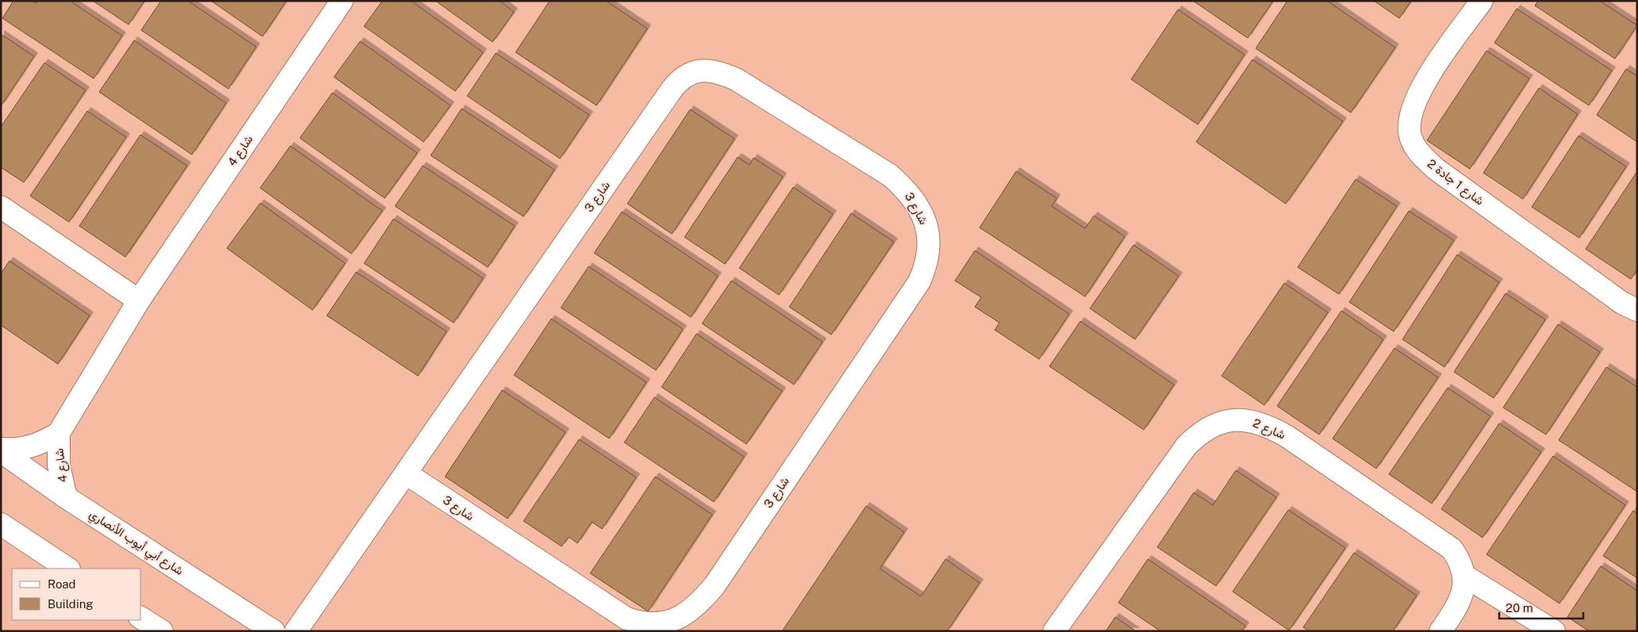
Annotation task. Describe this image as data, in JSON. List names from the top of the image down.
{
  "streets": {
    "street": [
      "شارع 4",
      "شارع 1 جادة 2",
      "شارع 3",
      "شارع 2",
      "شارع أبي أيوب الأنصاري"
    ]
  },
  "crossings": [
    ["شارع 4", "شارع أبي أيوب الأنصاري"]
  ],
  "legend": ["Road", "Building"],
  "scale_bar": "20 m"
}
